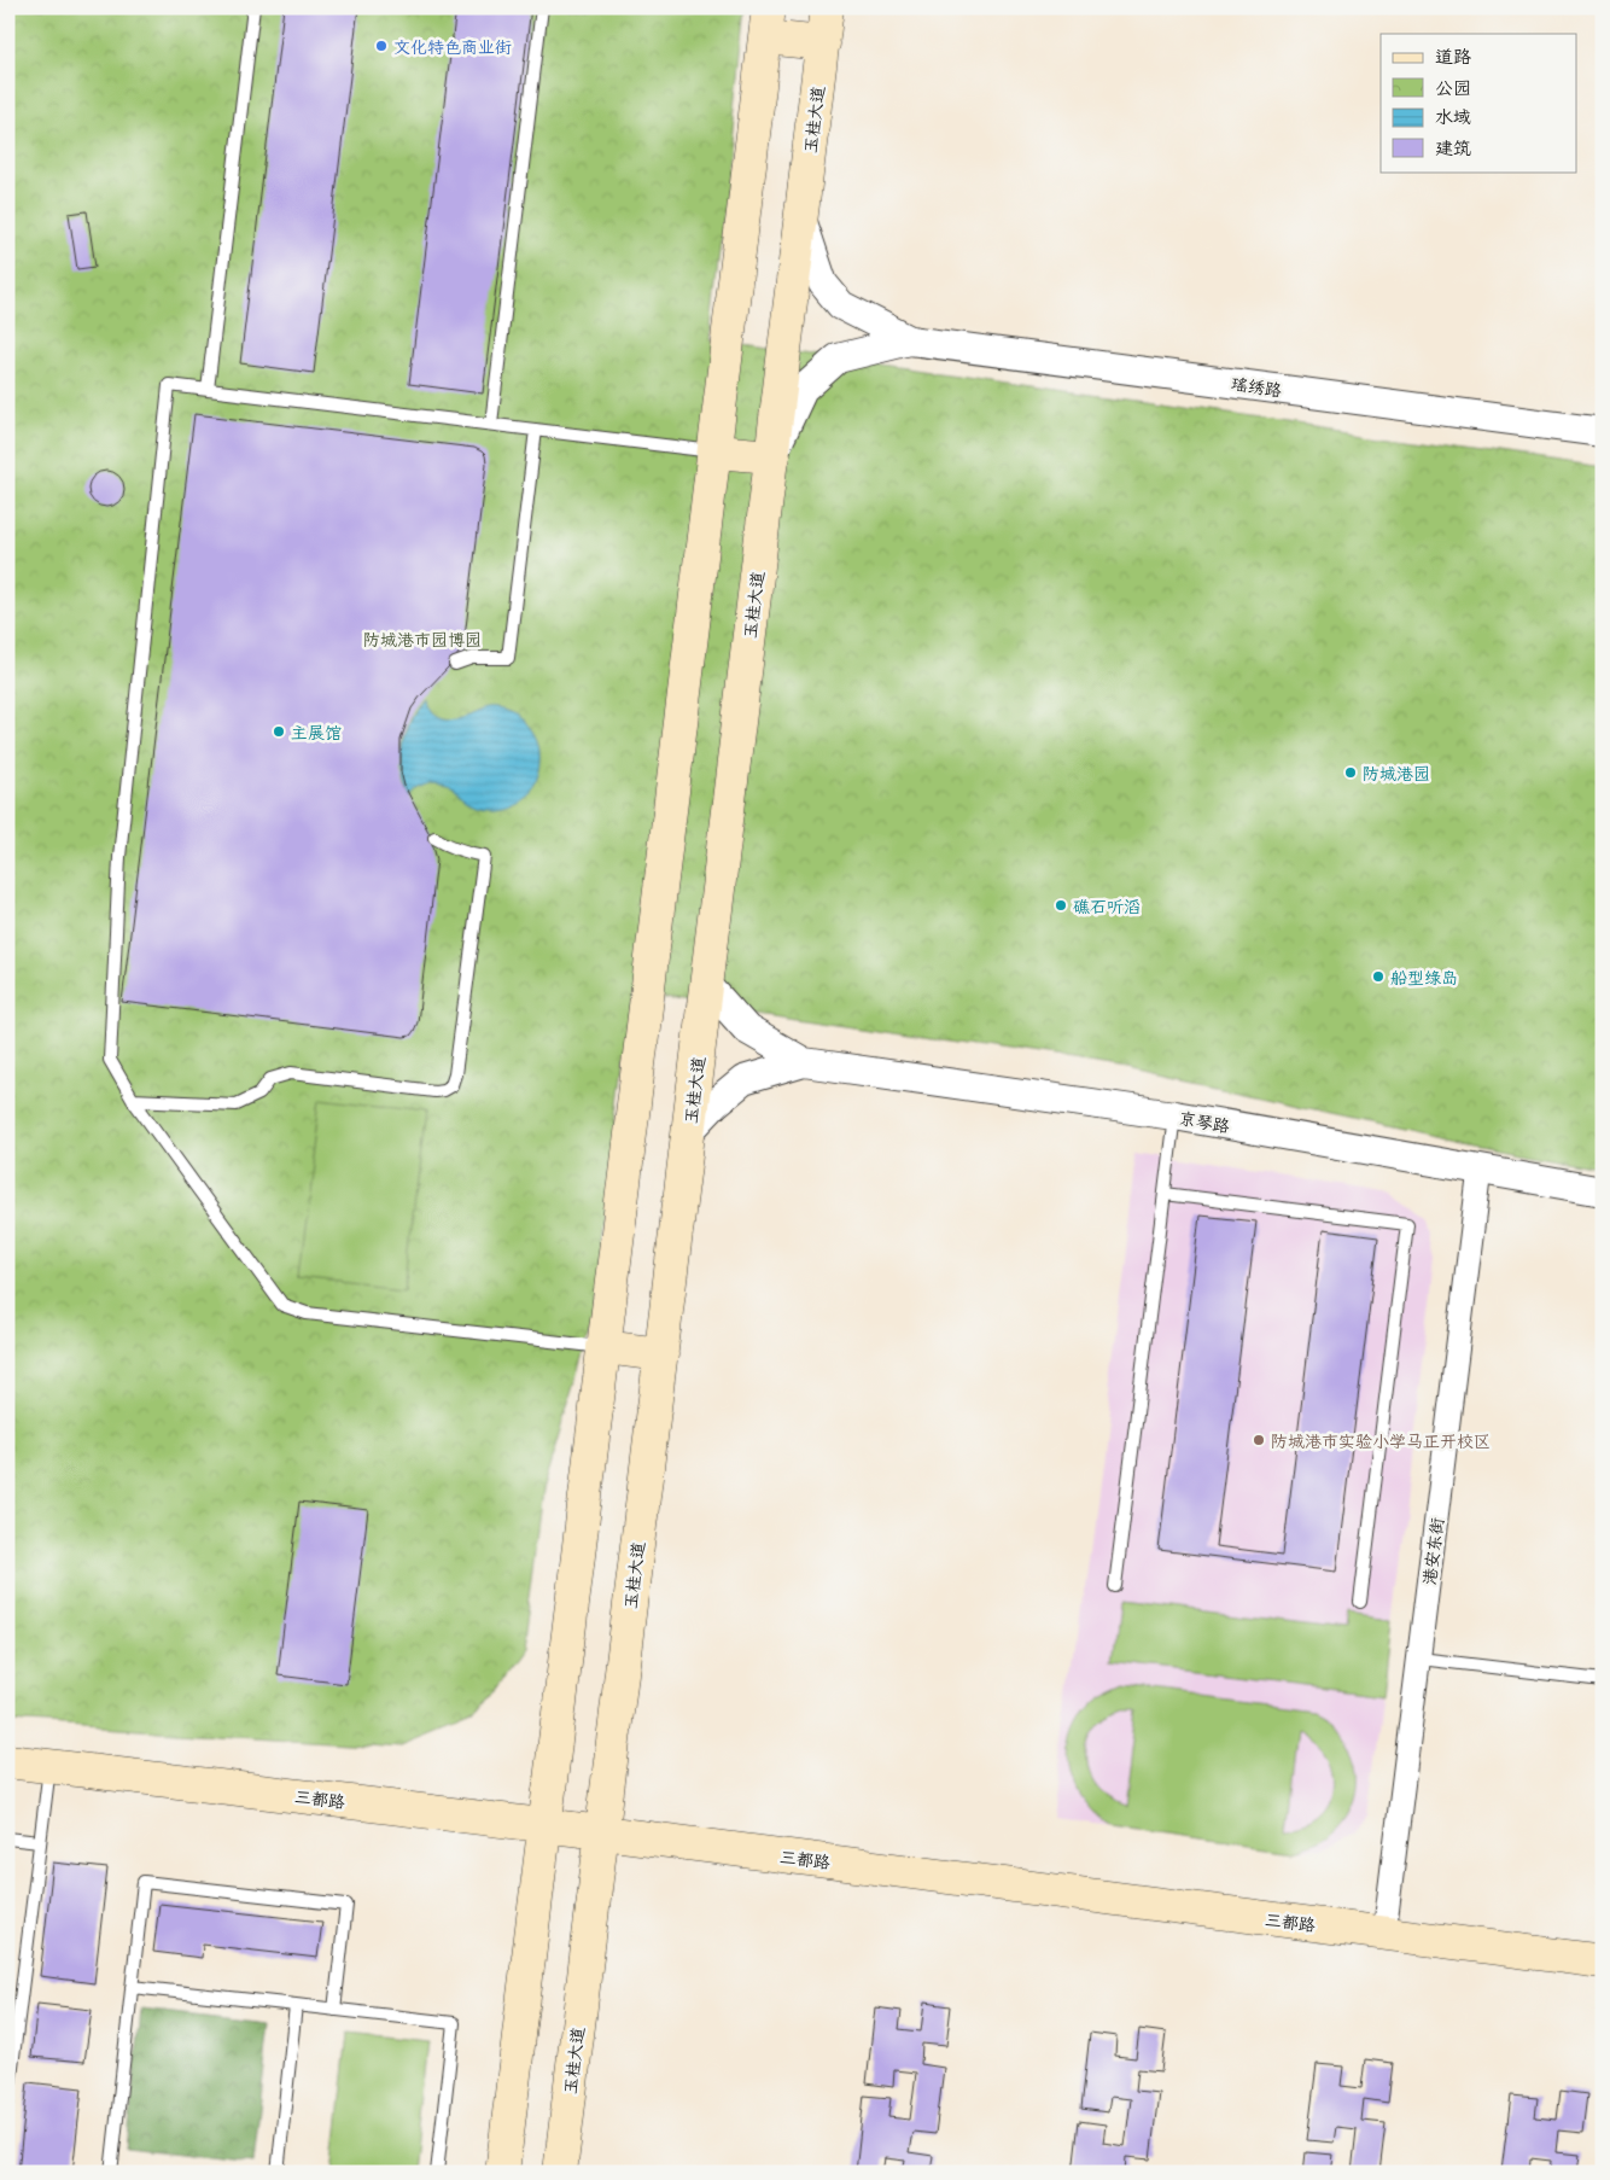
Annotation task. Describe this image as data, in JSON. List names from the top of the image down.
{
  "streets": {
    "main road": ["玉桂大道", "三都路"],
    "street": ["瑶绣路", "京琴路", "港安东街"]
  },
  "crossings": [
    ["玉桂大道", "三都路"],
    ["京琴路", "港安东街"],
    ["港安东街", "三都路"]
  ],
  "parks": ["防城港市园博园"],
  "places": [
    "文化特色商业街",
    "主展馆",
    "防城港园",
    "礁石听滔",
    "船型绿岛",
    "防城港市实验小学马正开校区"
  ],
  "legend": [
    "道路",
    "公园",
    "水域",
    "建筑"
  ]
}
